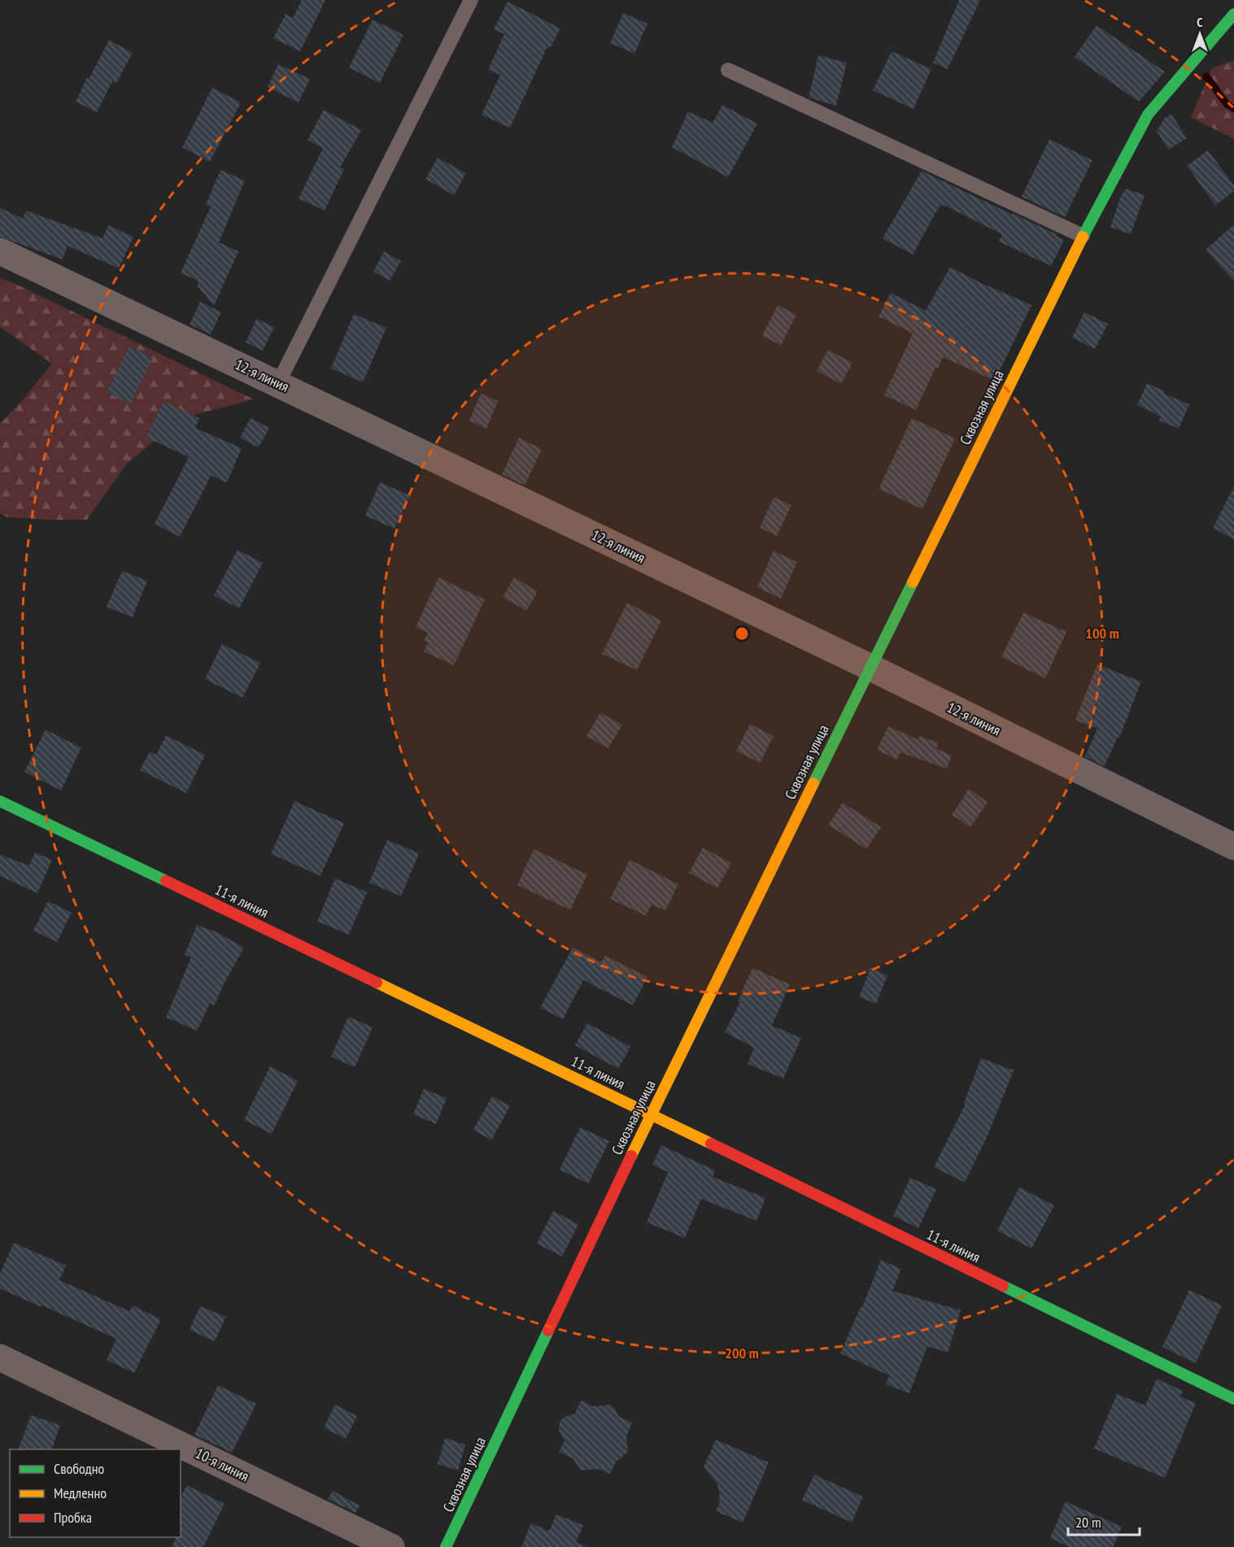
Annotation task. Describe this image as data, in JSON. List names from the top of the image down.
{
  "streets": {
    "street": [
      "12-я линия",
      "Сквозная улица",
      "11-я линия",
      "10-я линия"
    ]
  },
  "crossings": [
    ["12-я линия", "Сквозная улица"],
    ["Сквозная улица", "11-я линия"]
  ],
  "legend": ["Свободно", "Медленно", "Пробка"],
  "scale_bar": "20 m",
  "north": "top",
  "rings": ["100 m", "200 m"]
}
